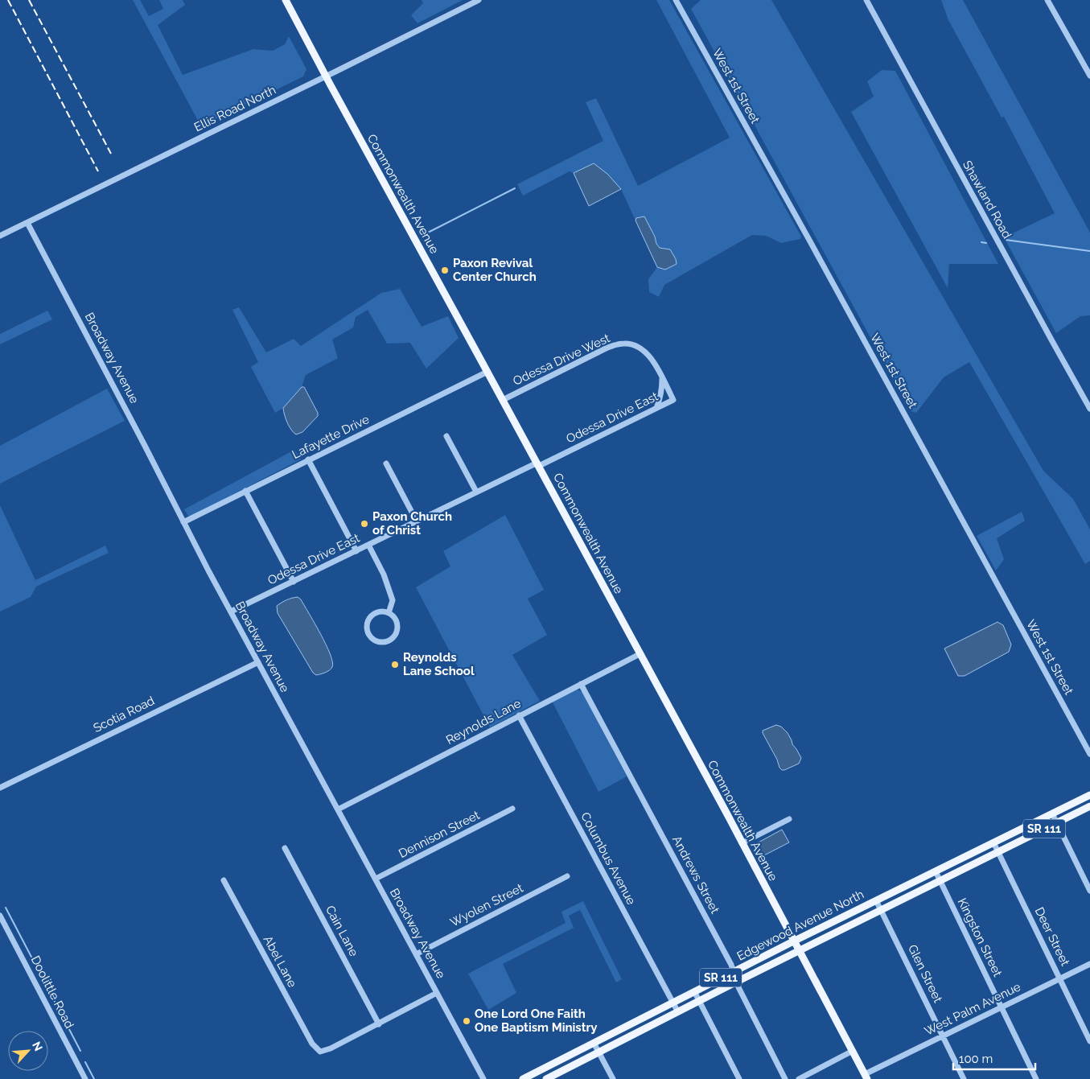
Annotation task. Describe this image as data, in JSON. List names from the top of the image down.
{
  "streets": {
    "main road": ["Commonwealth Avenue", "SR 111", "Edgewood Avenue North"],
    "street": [
      "West 1st Street",
      "Ellis Road North",
      "Shawland Road",
      "Broadway Avenue",
      "Odessa Drive West",
      "Odessa Drive East",
      "Lafayette Drive",
      "Scotia Road",
      "Reynolds Lane",
      "Dennison Street",
      "Columbus Avenue",
      "Andrews Street",
      "Wyolen Street",
      "Cain Lane",
      "Deer Street",
      "Kingston Street",
      "Abel Lane",
      "Glen Street",
      "Doolittle Road",
      "West Palm Avenue"
    ]
  },
  "crossings": [
    ["Ellis Road North", "Commonwealth Avenue"],
    ["Ellis Road North", "Broadway Avenue"],
    ["Commonwealth Avenue", "Odessa Drive West"],
    ["Commonwealth Avenue", "Odessa Drive East"],
    ["Commonwealth Avenue", "Lafayette Drive"],
    ["Commonwealth Avenue", "Reynolds Lane"],
    ["Commonwealth Avenue", "Edgewood Avenue North"],
    ["Commonwealth Avenue", "West Palm Avenue"],
    ["Broadway Avenue", "Odessa Drive East"],
    ["Broadway Avenue", "Lafayette Drive"],
    ["Broadway Avenue", "Scotia Road"],
    ["Broadway Avenue", "Reynolds Lane"],
    ["Broadway Avenue", "Dennison Street"],
    ["Broadway Avenue", "Wyolen Street"],
    ["Odessa Drive West", "Odessa Drive East"],
    ["Reynolds Lane", "Columbus Avenue"],
    ["Reynolds Lane", "Andrews Street"],
    ["Columbus Avenue", "Edgewood Avenue North"],
    ["Andrews Street", "Edgewood Avenue North"],
    ["Edgewood Avenue North", "Deer Street"],
    ["Edgewood Avenue North", "Kingston Street"],
    ["Edgewood Avenue North", "Glen Street"],
    ["Cain Lane", "Abel Lane"],
    ["Deer Street", "West Palm Avenue"],
    ["Kingston Street", "West Palm Avenue"],
    ["Glen Street", "West Palm Avenue"]
  ],
  "places": [
    "Paxon Revival Center Church",
    "Paxon Church of Christ",
    "Reynolds Lane School",
    "One Lord One Faith One Baptism Ministry"
  ],
  "scale_bar": "100 m",
  "north": "top right"
}
